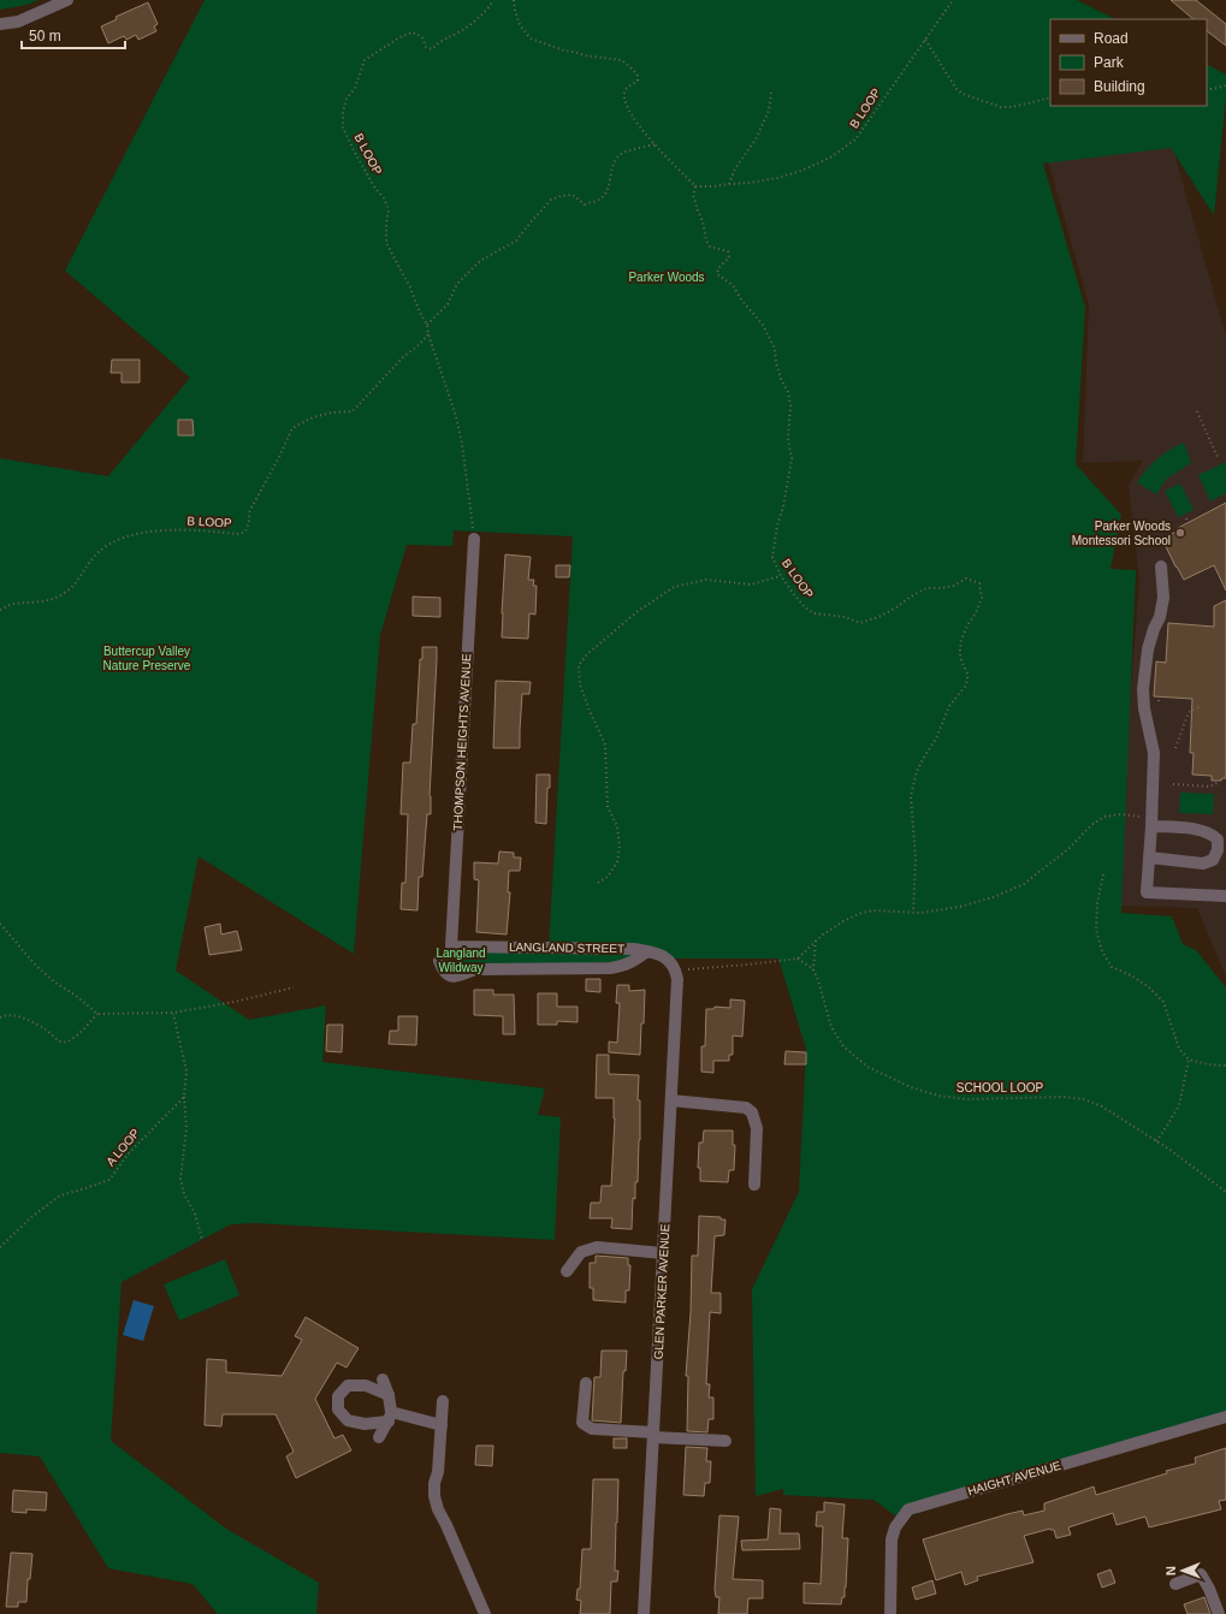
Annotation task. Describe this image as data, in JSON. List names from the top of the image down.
{
  "streets": {
    "street": [
      "THOMPSON HEIGHTS AVENUE",
      "LANGLAND STREET",
      "GLEN PARKER AVENUE",
      "HAIGHT AVENUE"
    ],
    "path": ["B LOOP", "SCHOOL LOOP", "A LOOP"]
  },
  "crossings": [
    ["B LOOP", "THOMPSON HEIGHTS AVENUE"],
    ["THOMPSON HEIGHTS AVENUE", "LANGLAND STREET"],
    ["LANGLAND STREET", "GLEN PARKER AVENUE"]
  ],
  "parks": ["Parker Woods", "Buttercup Valley Nature Preserve", "Langland Wildway"],
  "places": ["Parker Woods Montessori School"],
  "legend": ["Road", "Park", "Building"],
  "scale_bar": "50 m",
  "north": "left"
}
